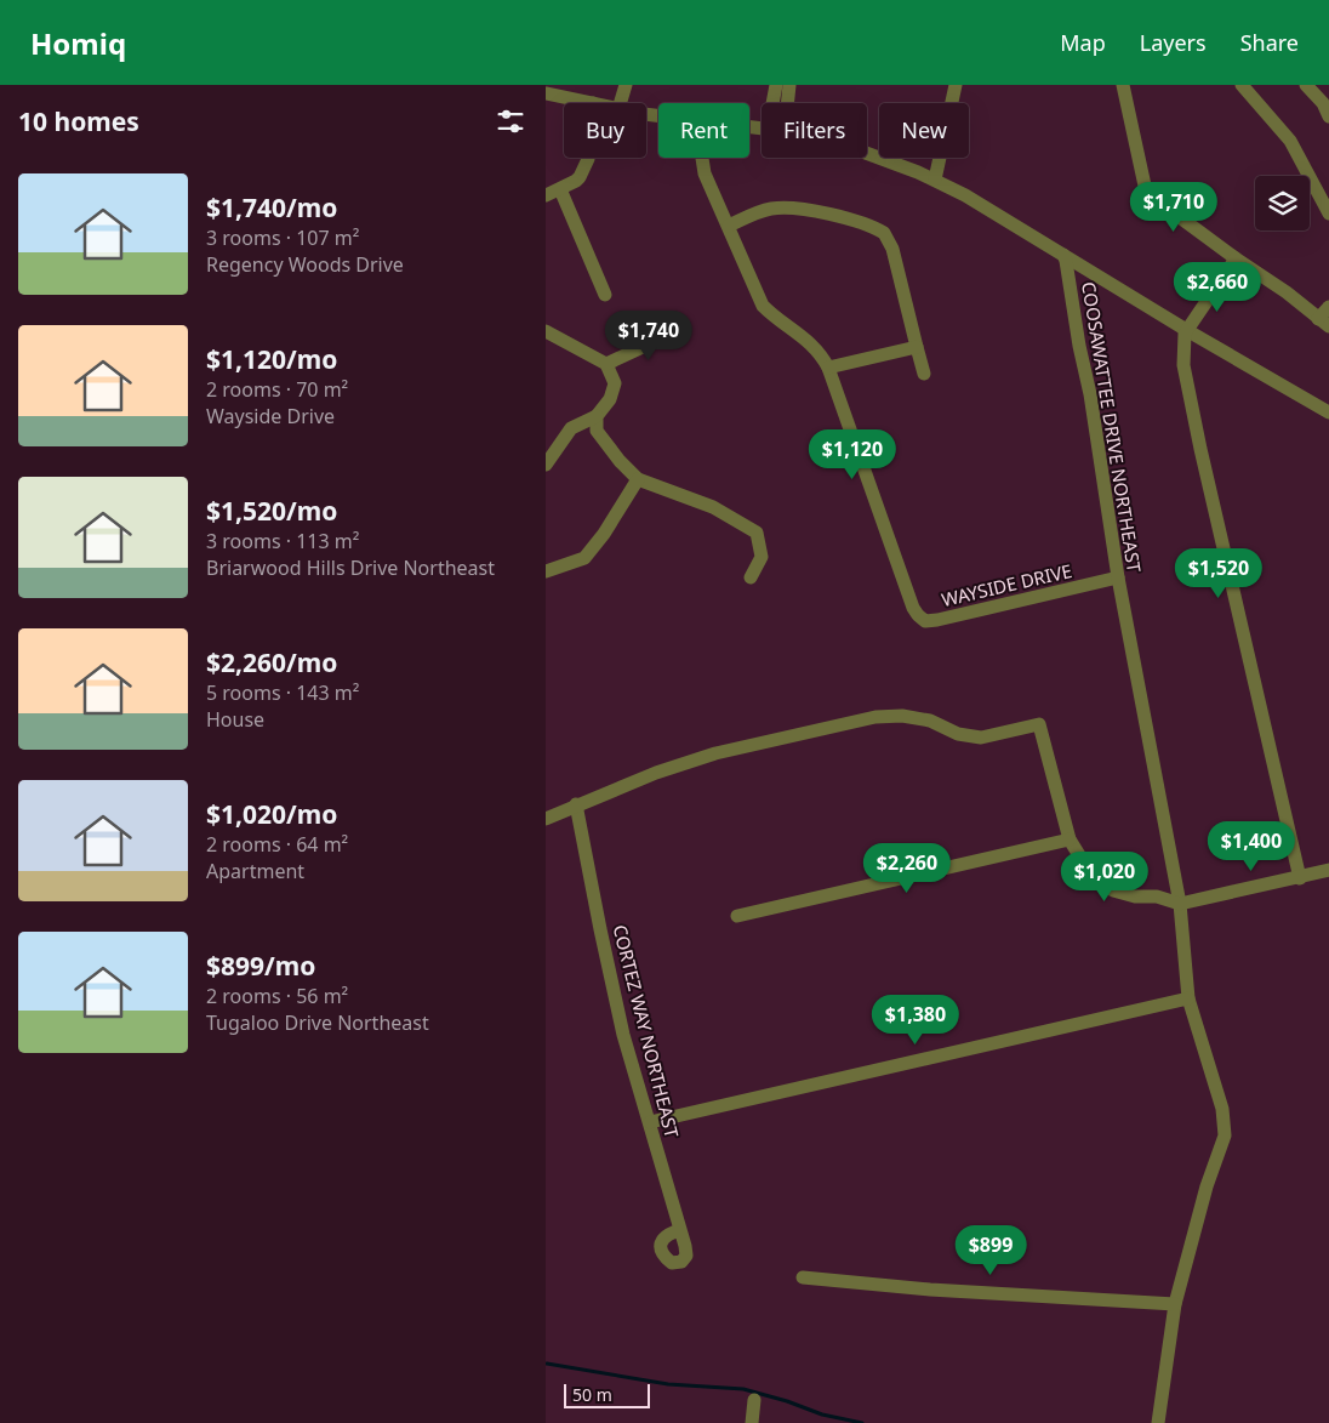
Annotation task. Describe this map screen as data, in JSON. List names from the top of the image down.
{
  "streets": {
    "street": ["COOSAWATTEE DRIVE NORTHEAST", "WAYSIDE DRIVE", "CORTEZ WAY NORTHEAST"]
  },
  "crossings": [
    ["COOSAWATTEE DRIVE NORTHEAST", "WAYSIDE DRIVE"]
  ],
  "scale_bar": "50 m",
  "page": {
    "header": "Homiq",
    "nav": ["Map", "Layers", "Share"],
    "heading": "10 homes",
    "chip": [
      "Buy",
      "Rent",
      "Filters",
      "New"
    ],
    "list": [
      {
        "name": "$1,740/mo",
        "note": "3 rooms · 107 m² · Regency Woods Drive"
      },
      {
        "name": "$1,120/mo",
        "note": "2 rooms · 70 m² · Wayside Drive"
      },
      {
        "name": "$1,520/mo",
        "note": "3 rooms · 113 m² · Briarwood Hills Drive Northeast"
      },
      {
        "name": "$2,260/mo",
        "note": "5 rooms · 143 m² · House"
      },
      {
        "name": "$1,020/mo",
        "note": "2 rooms · 64 m² · Apartment"
      },
      {
        "name": "$899/mo",
        "note": "2 rooms · 56 m² · Tugaloo Drive Northeast"
      }
    ],
    "price": [
      "$1,710",
      "$2,660",
      "$1,740",
      "$1,120",
      "$1,520",
      "$1,400",
      "$2,260",
      "$1,020",
      "$1,380",
      "$899"
    ],
    "scale": "50 m"
  }
}
